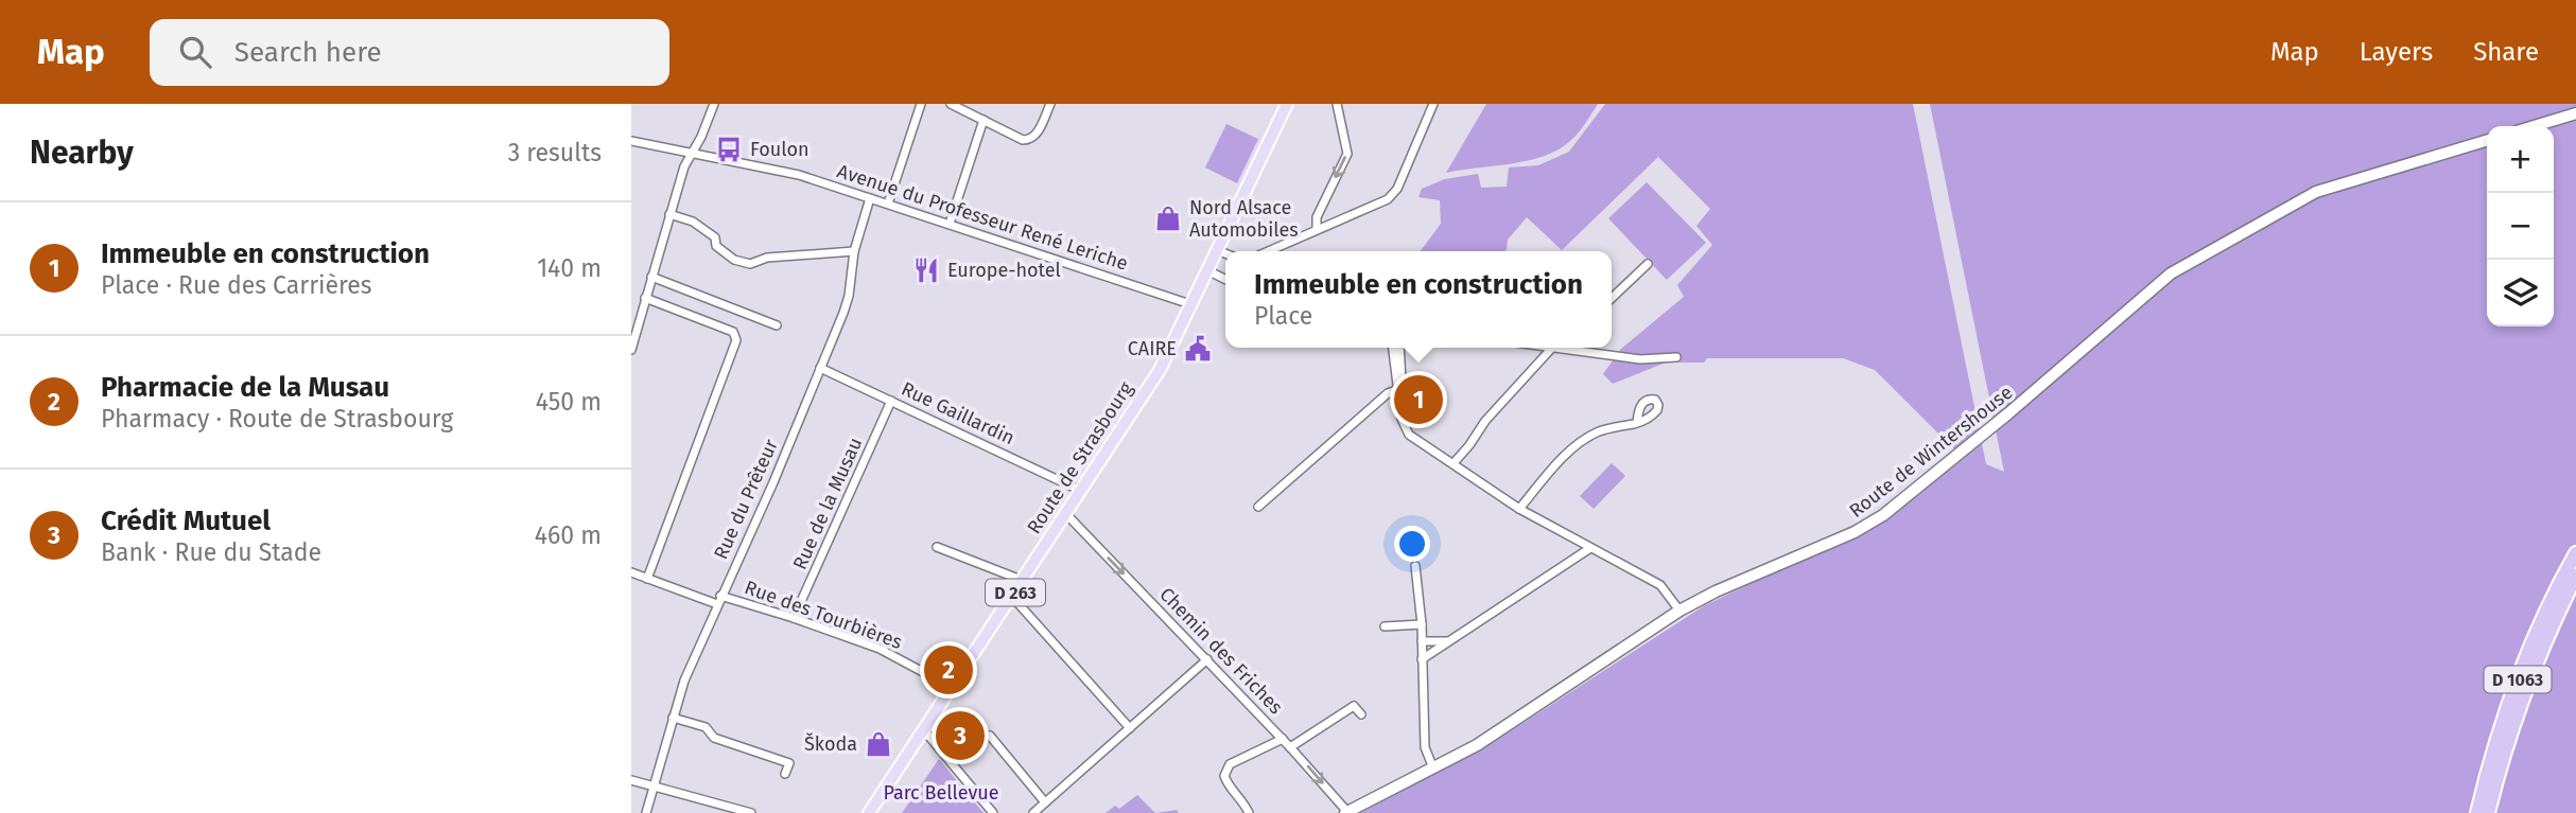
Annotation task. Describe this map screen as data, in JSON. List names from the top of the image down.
{
  "streets": {
    "highway": ["D 1063"],
    "main road": ["Route de Strasbourg", "D 263"],
    "street": [
      "Avenue du Professeur René Leriche",
      "Rue Gaillardin",
      "Route de Wintershouse",
      "Rue du Prêteur",
      "Rue de la Musau",
      "Rue des Tourbières",
      "Chemin des Friches"
    ]
  },
  "crossings": [
    ["Avenue du Professeur René Leriche", "Route de Strasbourg"],
    ["Avenue du Professeur René Leriche", "Rue du Prêteur"],
    ["Rue Gaillardin", "Route de Strasbourg"],
    ["Rue Gaillardin", "Rue du Prêteur"],
    ["Rue Gaillardin", "Rue de la Musau"],
    ["Route de Wintershouse", "Chemin des Friches"],
    ["Route de Strasbourg", "Rue des Tourbières"],
    ["Route de Strasbourg", "Chemin des Friches"],
    ["Rue du Prêteur", "Rue des Tourbières"],
    ["Rue de la Musau", "Rue des Tourbières"]
  ],
  "one_way": ["Chemin des Friches"],
  "parks": ["Parc Bellevue"],
  "places": {
    "bus stop": ["Foulon"],
    "shop": ["Nord Alsace Automobiles", "Škoda"],
    "restaurant": ["Europe-hotel"],
    "public building": ["CAIRE"]
  },
  "page": {
    "header": "Map",
    "search": "Search here",
    "nav": ["Map", "Layers", "Share"],
    "heading": ["Nearby", "3 results"],
    "map_buttons": ["+", "−"],
    "list": [
      {
        "mark": "1",
        "name": "Immeuble en construction",
        "note": "Place · Rue des Carrières",
        "value": "140 m"
      },
      {
        "mark": "2",
        "name": "Pharmacie de la Musau",
        "note": "Pharmacy · Route de Strasbourg",
        "value": "450 m"
      },
      {
        "mark": "3",
        "name": "Crédit Mutuel",
        "note": "Bank · Rue du Stade",
        "value": "460 m"
      }
    ],
    "popup": ["Immeuble en construction", "Place"],
    "pins": ["1", "2", "3"]
  }
}
